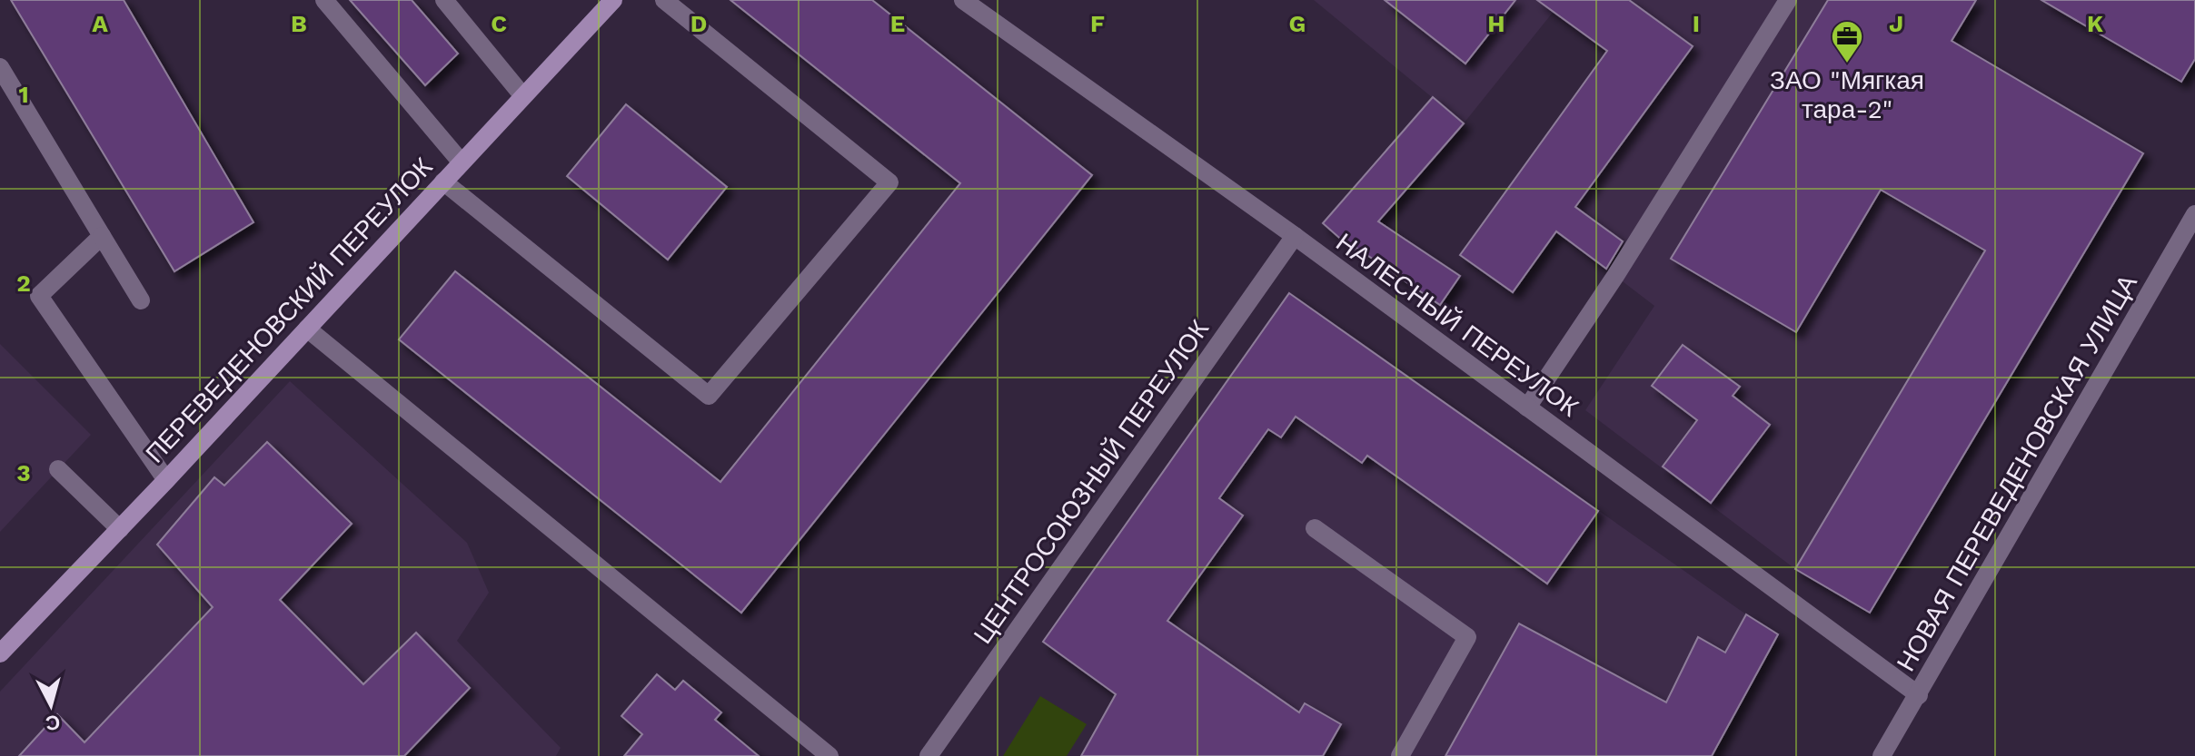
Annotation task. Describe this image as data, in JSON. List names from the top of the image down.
{
  "streets": {
    "street": [
      "ПЕРЕВЕДЕНОВСКИЙ ПЕРЕУЛОК",
      "НАЛЕСНЫЙ ПЕРЕУЛОК",
      "НОВАЯ ПЕРЕВЕДЕНОВСКАЯ УЛИЦА",
      "ЦЕНТРОСОЮЗНЫЙ ПЕРЕУЛОК"
    ]
  },
  "crossings": [
    ["НАЛЕСНЫЙ ПЕРЕУЛОК", "НОВАЯ ПЕРЕВЕДЕНОВСКАЯ УЛИЦА"],
    ["НАЛЕСНЫЙ ПЕРЕУЛОК", "ЦЕНТРОСОЮЗНЫЙ ПЕРЕУЛОК"]
  ],
  "places": {
    "office": ["ЗАО \"Мягкая тара-2\""]
  },
  "north": "bottom",
  "grid": {
    "columns": [
      "A",
      "B",
      "C",
      "D",
      "E",
      "F",
      "G",
      "H",
      "I",
      "J",
      "K"
    ],
    "rows": ["1", "2", "3"]
  }
}
